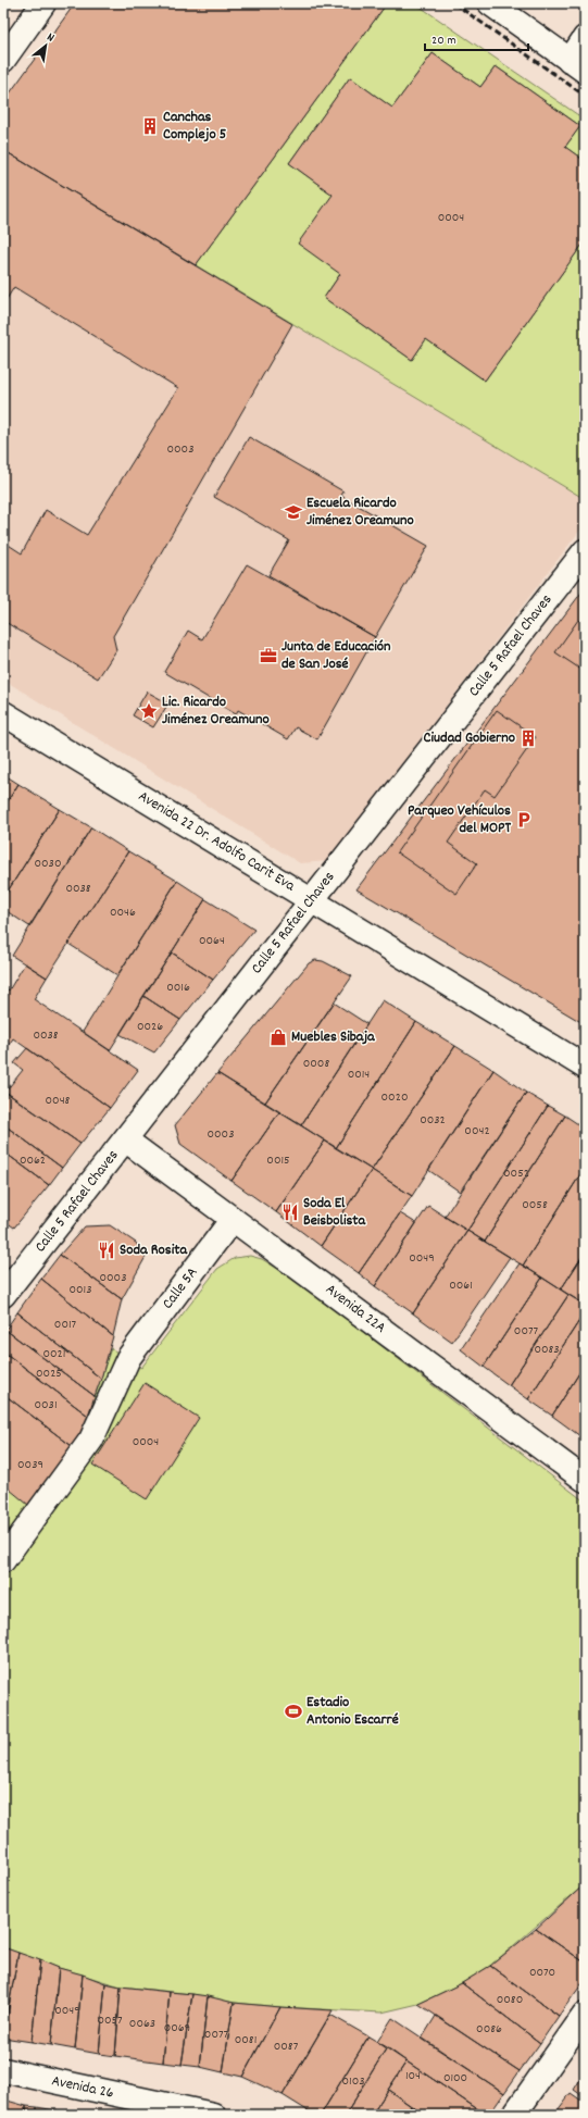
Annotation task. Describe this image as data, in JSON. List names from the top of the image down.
{
  "streets": {
    "street": [
      "Calle 5 Rafael Chaves",
      "Avenida 22 Dr. Adolfo Carit Eva",
      "Calle 5A",
      "Avenida 22A",
      "Avenida 26"
    ]
  },
  "crossings": [
    ["Calle 5 Rafael Chaves", "Avenida 22 Dr. Adolfo Carit Eva"],
    ["Calle 5 Rafael Chaves", "Avenida 22A"],
    ["Calle 5A", "Avenida 22A"]
  ],
  "places": {
    "building": ["Canchas Complejo 5", "Ciudad Gobierno"],
    "school or university": ["Escuela Ricardo Jiménez Oreamuno"],
    "office": ["Junta de Educación de San José"],
    "place": ["Lic. Ricardo Jiménez Oreamuno"],
    "parking": ["Parqueo Vehículos del MOPT"],
    "shop": ["Muebles Sibaja"],
    "restaurant": ["Soda El Beisbolista", "Soda Rosita"],
    "sports": ["Estadio Antonio Escarré"]
  },
  "house_numbers": [
    "0004",
    "0003",
    "0030",
    "0038",
    "0046",
    "0064",
    "0016",
    "0026",
    "0038",
    "0008",
    "0014",
    "0020",
    "0048",
    "0032",
    "0042",
    "0003",
    "0062",
    "0015",
    "0052",
    "0058",
    "0049",
    "0003",
    "0061",
    "0013",
    "0017",
    "0077",
    "0083",
    "0021",
    "0025",
    "0031",
    "0004",
    "0039",
    "0070",
    "0080",
    "0049",
    "0057",
    "0063",
    "0069",
    "0086",
    "0077",
    "0081",
    "0087",
    "104",
    "0100",
    "0103"
  ],
  "scale_bar": "20 m",
  "north": "top right"
}
